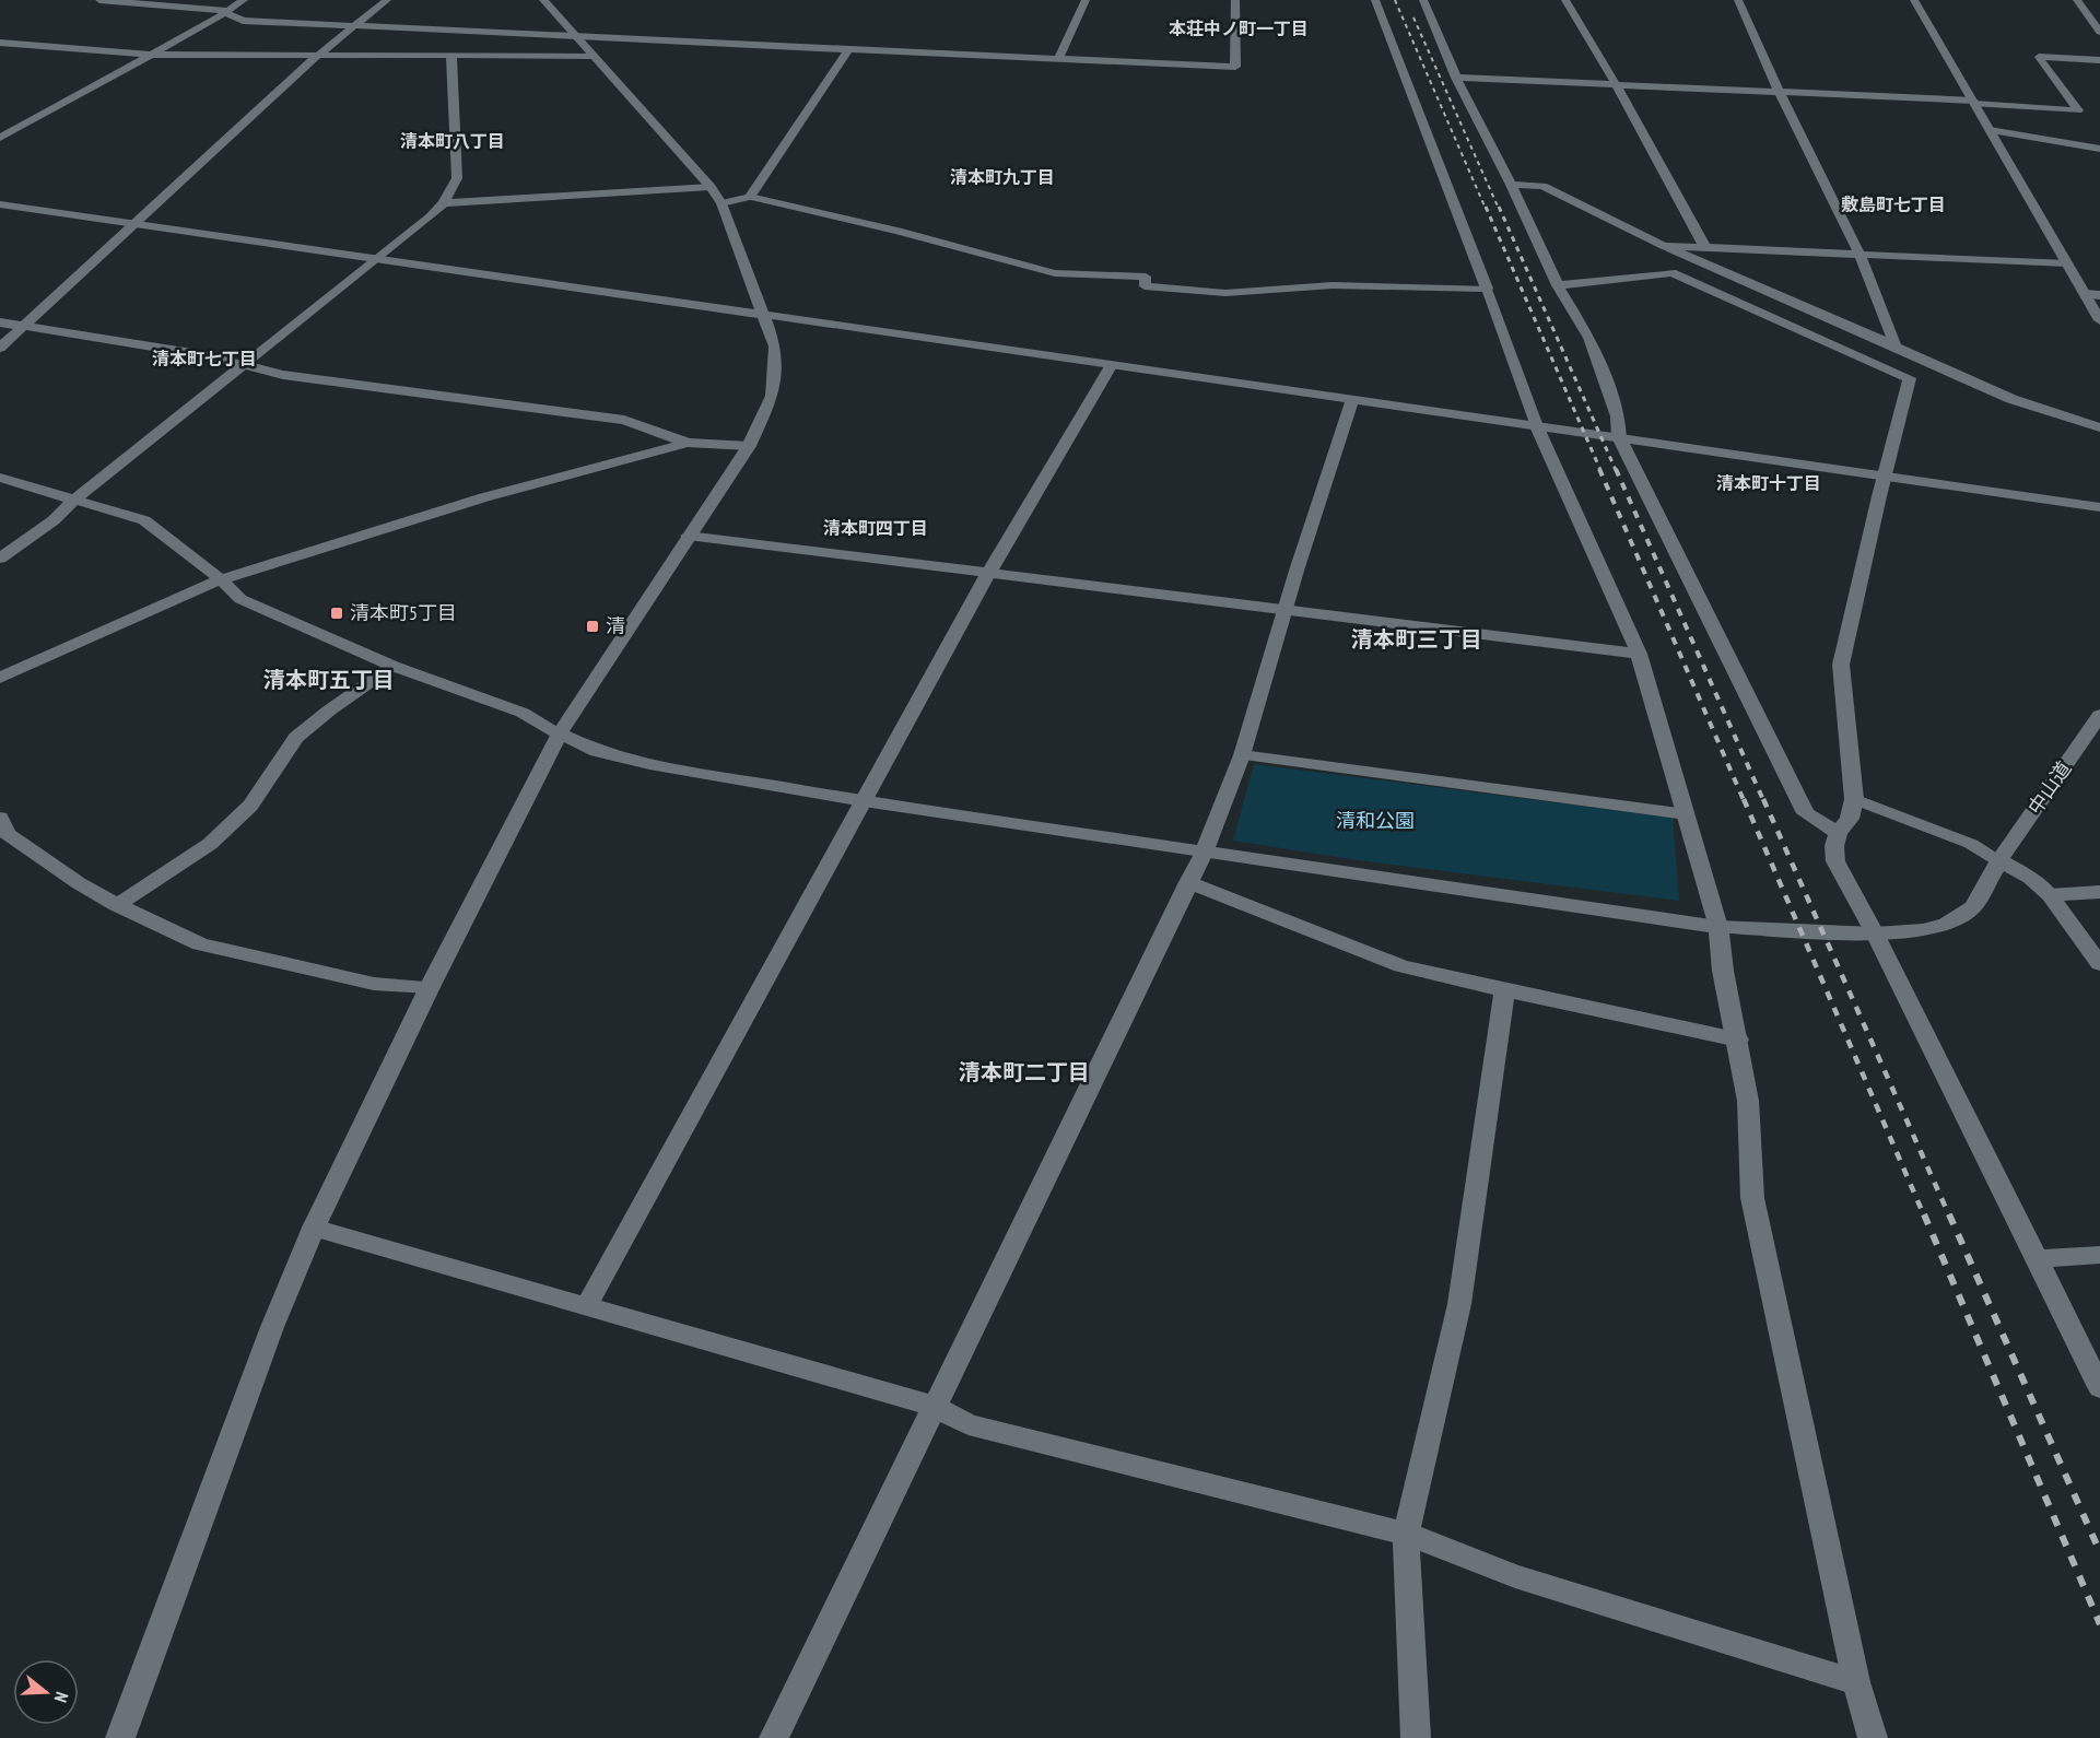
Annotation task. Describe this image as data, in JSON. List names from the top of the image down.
{
  "streets": {
    "street": ["中山道"]
  },
  "districts": [
    "本荘中ノ町一丁目",
    "清本町八丁目",
    "清本町九丁目",
    "敷島町七丁目",
    "清本町七丁目",
    "清本町十丁目",
    "清本町四丁目",
    "清本町三丁目",
    "清本町五丁目",
    "清本町二丁目"
  ],
  "parks": ["清和公園"],
  "places": {
    "transit": ["清本町5丁目", "清"]
  },
  "north": "right"
}
